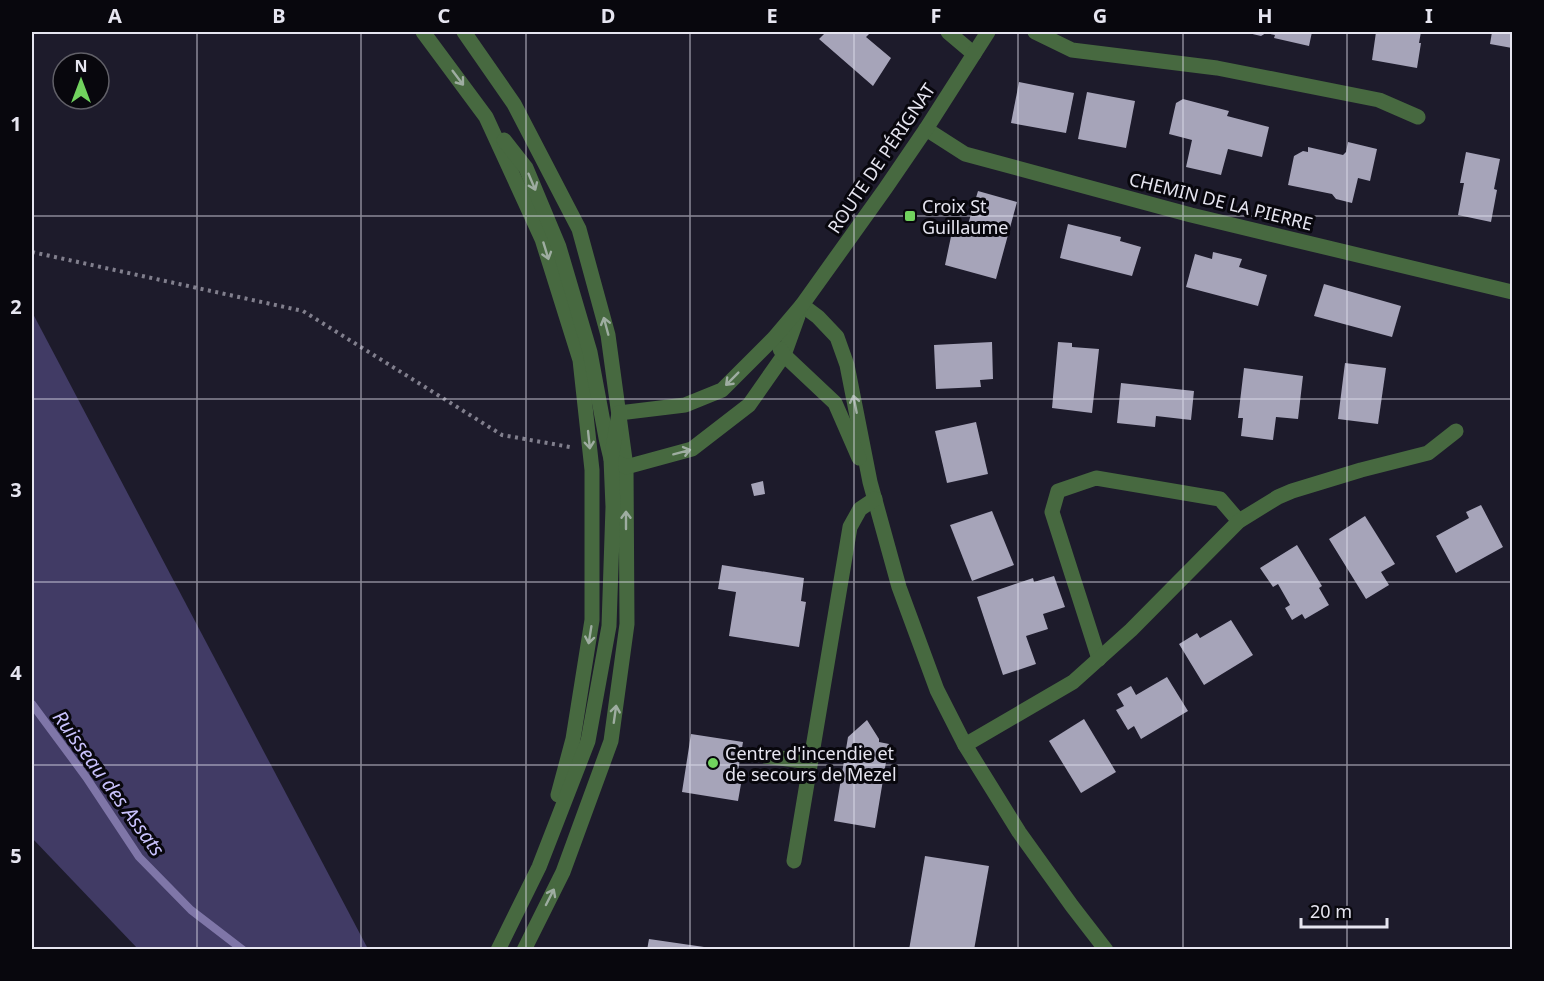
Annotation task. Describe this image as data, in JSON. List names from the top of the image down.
{
  "streets": {
    "street": ["ROUTE DE PÉRIGNAT", "CHEMIN DE LA PIERRE"]
  },
  "crossings": [
    ["ROUTE DE PÉRIGNAT", "CHEMIN DE LA PIERRE"]
  ],
  "water": ["Ruisseau des Assats"],
  "places": {
    "transit": ["Croix St Guillaume"],
    "other": ["Centre d'incendie et de secours de Mezel"]
  },
  "scale_bar": "20 m",
  "north": "top",
  "grid": {
    "columns": [
      "A",
      "B",
      "C",
      "D",
      "E",
      "F",
      "G",
      "H",
      "I"
    ],
    "rows": [
      "1",
      "2",
      "3",
      "4",
      "5"
    ]
  }
}
